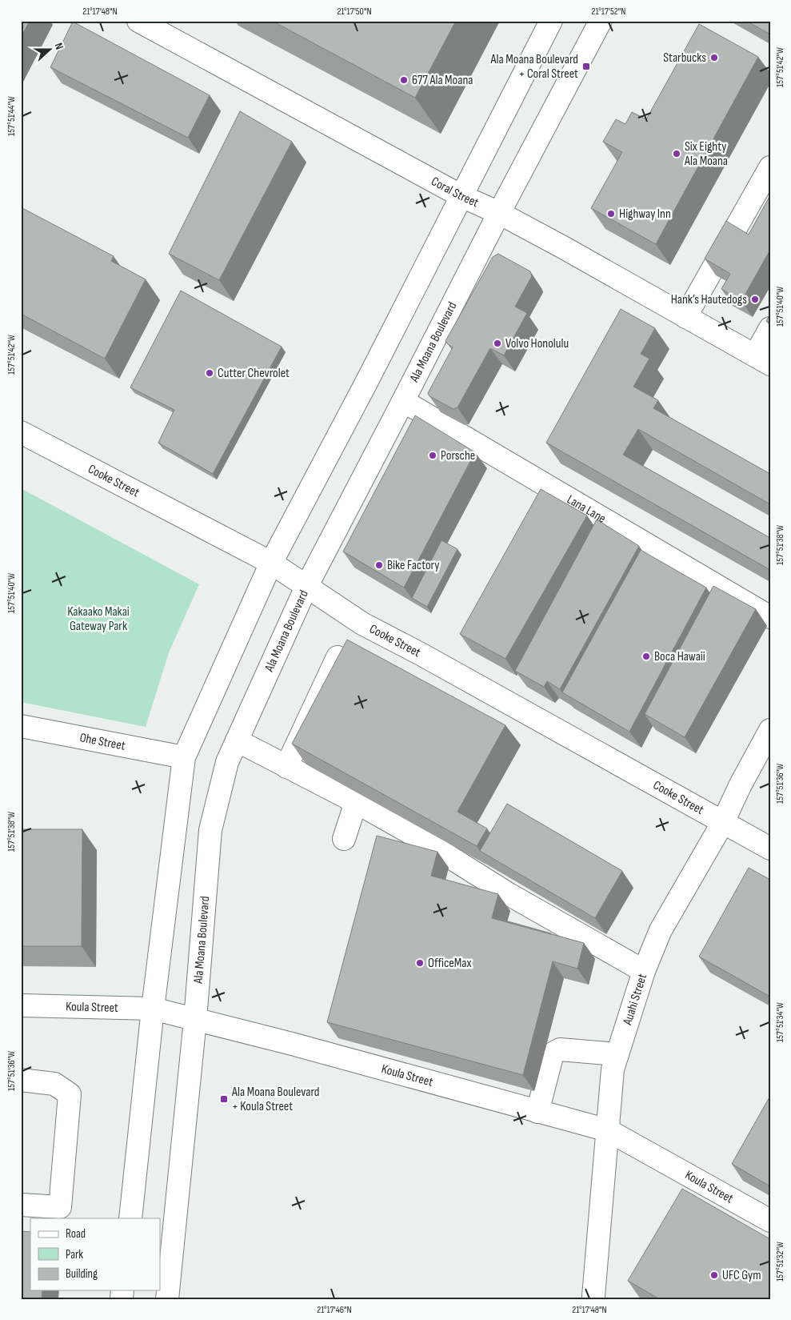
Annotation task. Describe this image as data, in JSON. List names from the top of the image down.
{
  "streets": {
    "street": [
      "Coral Street",
      "Ala Moana Boulevard",
      "Cooke Street",
      "Lana Lane",
      "Ohe Street",
      "Auahi Street",
      "Koula Street"
    ]
  },
  "crossings": [
    ["Coral Street", "Ala Moana Boulevard"],
    ["Ala Moana Boulevard", "Cooke Street"],
    ["Ala Moana Boulevard", "Lana Lane"],
    ["Ala Moana Boulevard", "Koula Street"],
    ["Cooke Street", "Auahi Street"],
    ["Auahi Street", "Koula Street"]
  ],
  "parks": ["Kakaako Makai Gateway Park"],
  "places": {
    "other": [
      "Starbucks",
      "677 Ala Moana",
      "Six Eighty Ala Moana",
      "Highway Inn",
      "Hank’s Hautedogs",
      "Volvo Honolulu",
      "Cutter Chevrolet",
      "Porsche",
      "Bike Factory",
      "Boca Hawaii",
      "OfficeMax",
      "UFC Gym"
    ],
    "transit": ["Ala Moana Boulevard + Coral Street", "Ala Moana Boulevard + Koula Street"]
  },
  "legend": ["Road", "Park", "Building"],
  "north": "right",
  "coordinates": [
    "21°17'48\"N",
    "21°17'50\"N",
    "21°17'52\"N",
    "157°51'42\"W",
    "157°51'44\"W",
    "157°51'40\"W",
    "157°51'38\"W",
    "157°51'36\"W",
    "157°51'34\"W",
    "157°51'32\"W",
    "21°17'46\"N"
  ]
}
